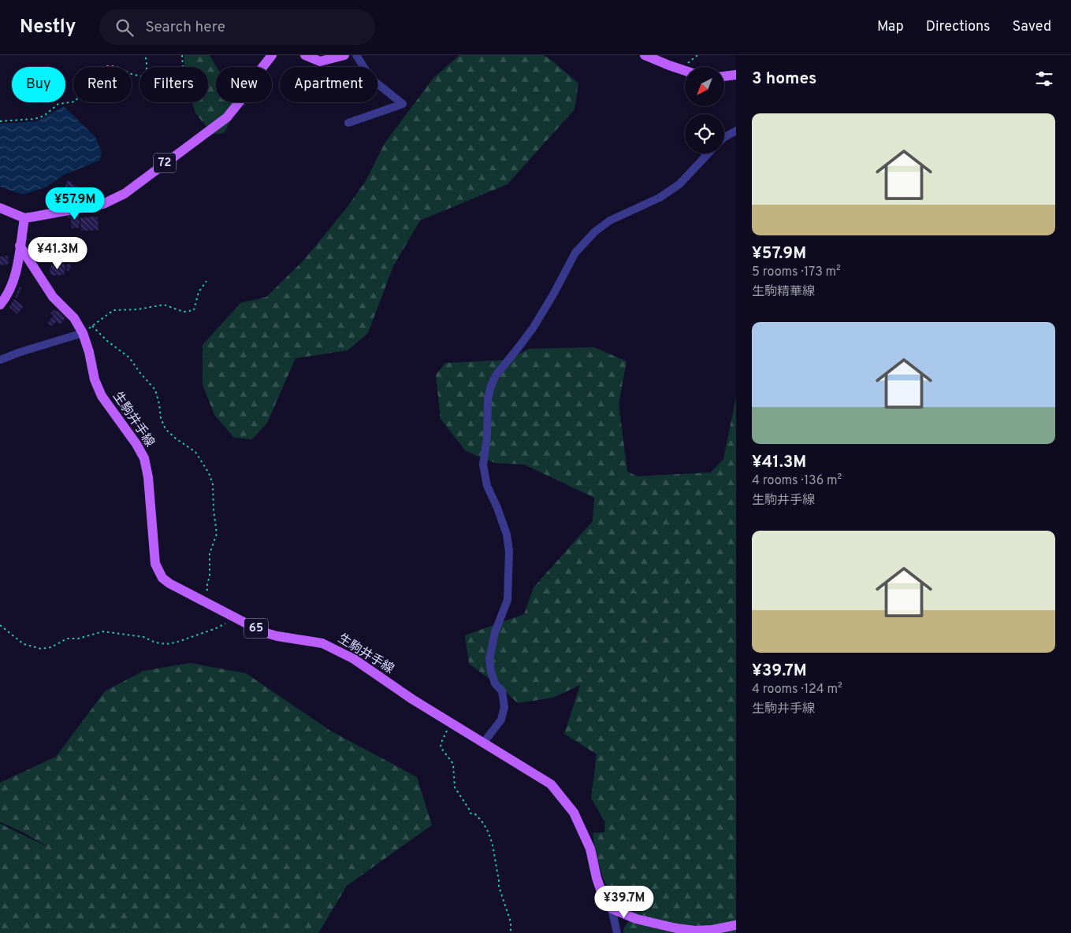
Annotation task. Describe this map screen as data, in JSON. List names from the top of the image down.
{
  "streets": {
    "main road": ["72", "生駒井手線", "65"]
  },
  "north": "bottom left",
  "page": {
    "header": "Nestly",
    "search": "Search here",
    "nav": ["Map", "Directions", "Saved"],
    "heading": "3 homes",
    "chip": [
      "Buy",
      "Rent",
      "Filters",
      "New",
      "Apartment"
    ],
    "list": [
      {
        "name": "¥57.9M",
        "note": "5 rooms · 173 m² · 生駒精華線"
      },
      {
        "name": "¥41.3M",
        "note": "4 rooms · 136 m² · 生駒井手線"
      },
      {
        "name": "¥39.7M",
        "note": "4 rooms · 124 m² · 生駒井手線"
      }
    ],
    "price": ["¥57.9M", "¥41.3M", "¥39.7M"]
  }
}
